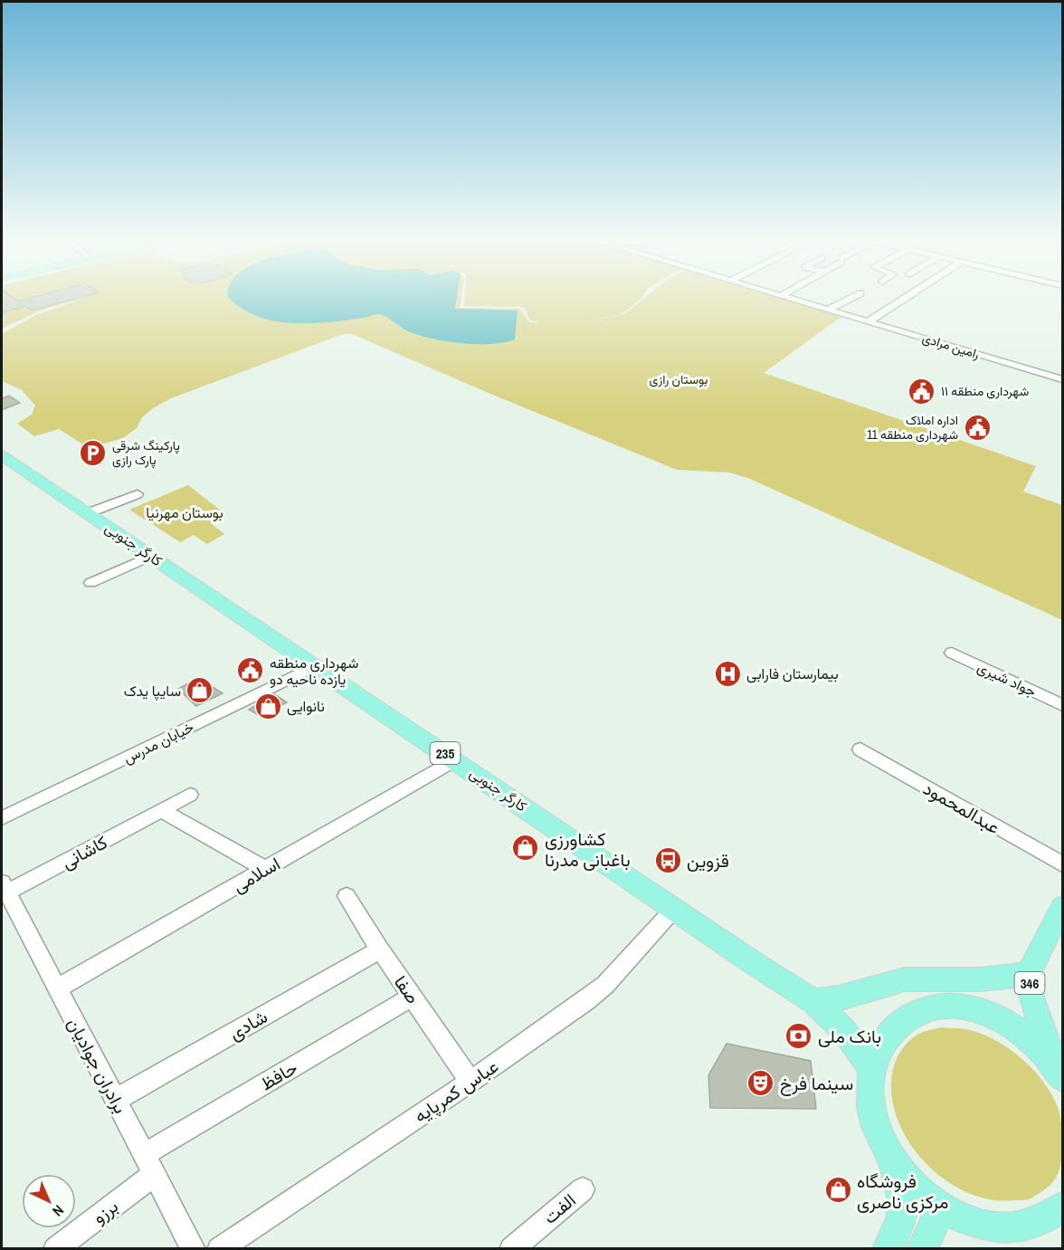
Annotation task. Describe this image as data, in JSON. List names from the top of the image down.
{
  "streets": {
    "main road": ["کارگر جنوبی", "235", "346"],
    "street": [
      "رامین مرادی",
      "جواد شیری",
      "خیابان مدرس",
      "عبدالمحمود",
      "کاشانی",
      "اسلامی",
      "صفا",
      "شادی",
      "برادران جوادیان",
      "حافظ",
      "عباس کمرپایه",
      "الفت",
      "برزو"
    ]
  },
  "crossings": [
    ["کارگر جنوبی", "خیابان مدرس"],
    ["کارگر جنوبی", "اسلامی"],
    ["کارگر جنوبی", "عباس کمرپایه"],
    ["کاشانی", "برادران جوادیان"],
    ["اسلامی", "برادران جوادیان"],
    ["صفا", "شادی"],
    ["صفا", "حافظ"],
    ["صفا", "عباس کمرپایه"],
    ["شادی", "برادران جوادیان"],
    ["برادران جوادیان", "حافظ"],
    ["برادران جوادیان", "برزو"],
    ["حافظ", "برزو"]
  ],
  "parks": ["بوستان رازی", "بوستان مهرنیا"],
  "places": {
    "public building": ["شهرداری منطقه ۱۱", "اداره املاک شهرداری منطقه 11", "شهرداری منطقه یازده ناحیه دو"],
    "parking": ["پارکینگ شرقی پارک رازی"],
    "hospital": ["بیمارستان فارابی"],
    "shop": [
      "سایپا یدک",
      "نانوایی",
      "کشاورزی باغبانی مدرنا",
      "فروشگاه مرکزی ناصری"
    ],
    "bus stop": ["قزوین"],
    "bank": ["بانک ملی"],
    "theatre": ["سینما فرخ"]
  },
  "north": "bottom right"
}
